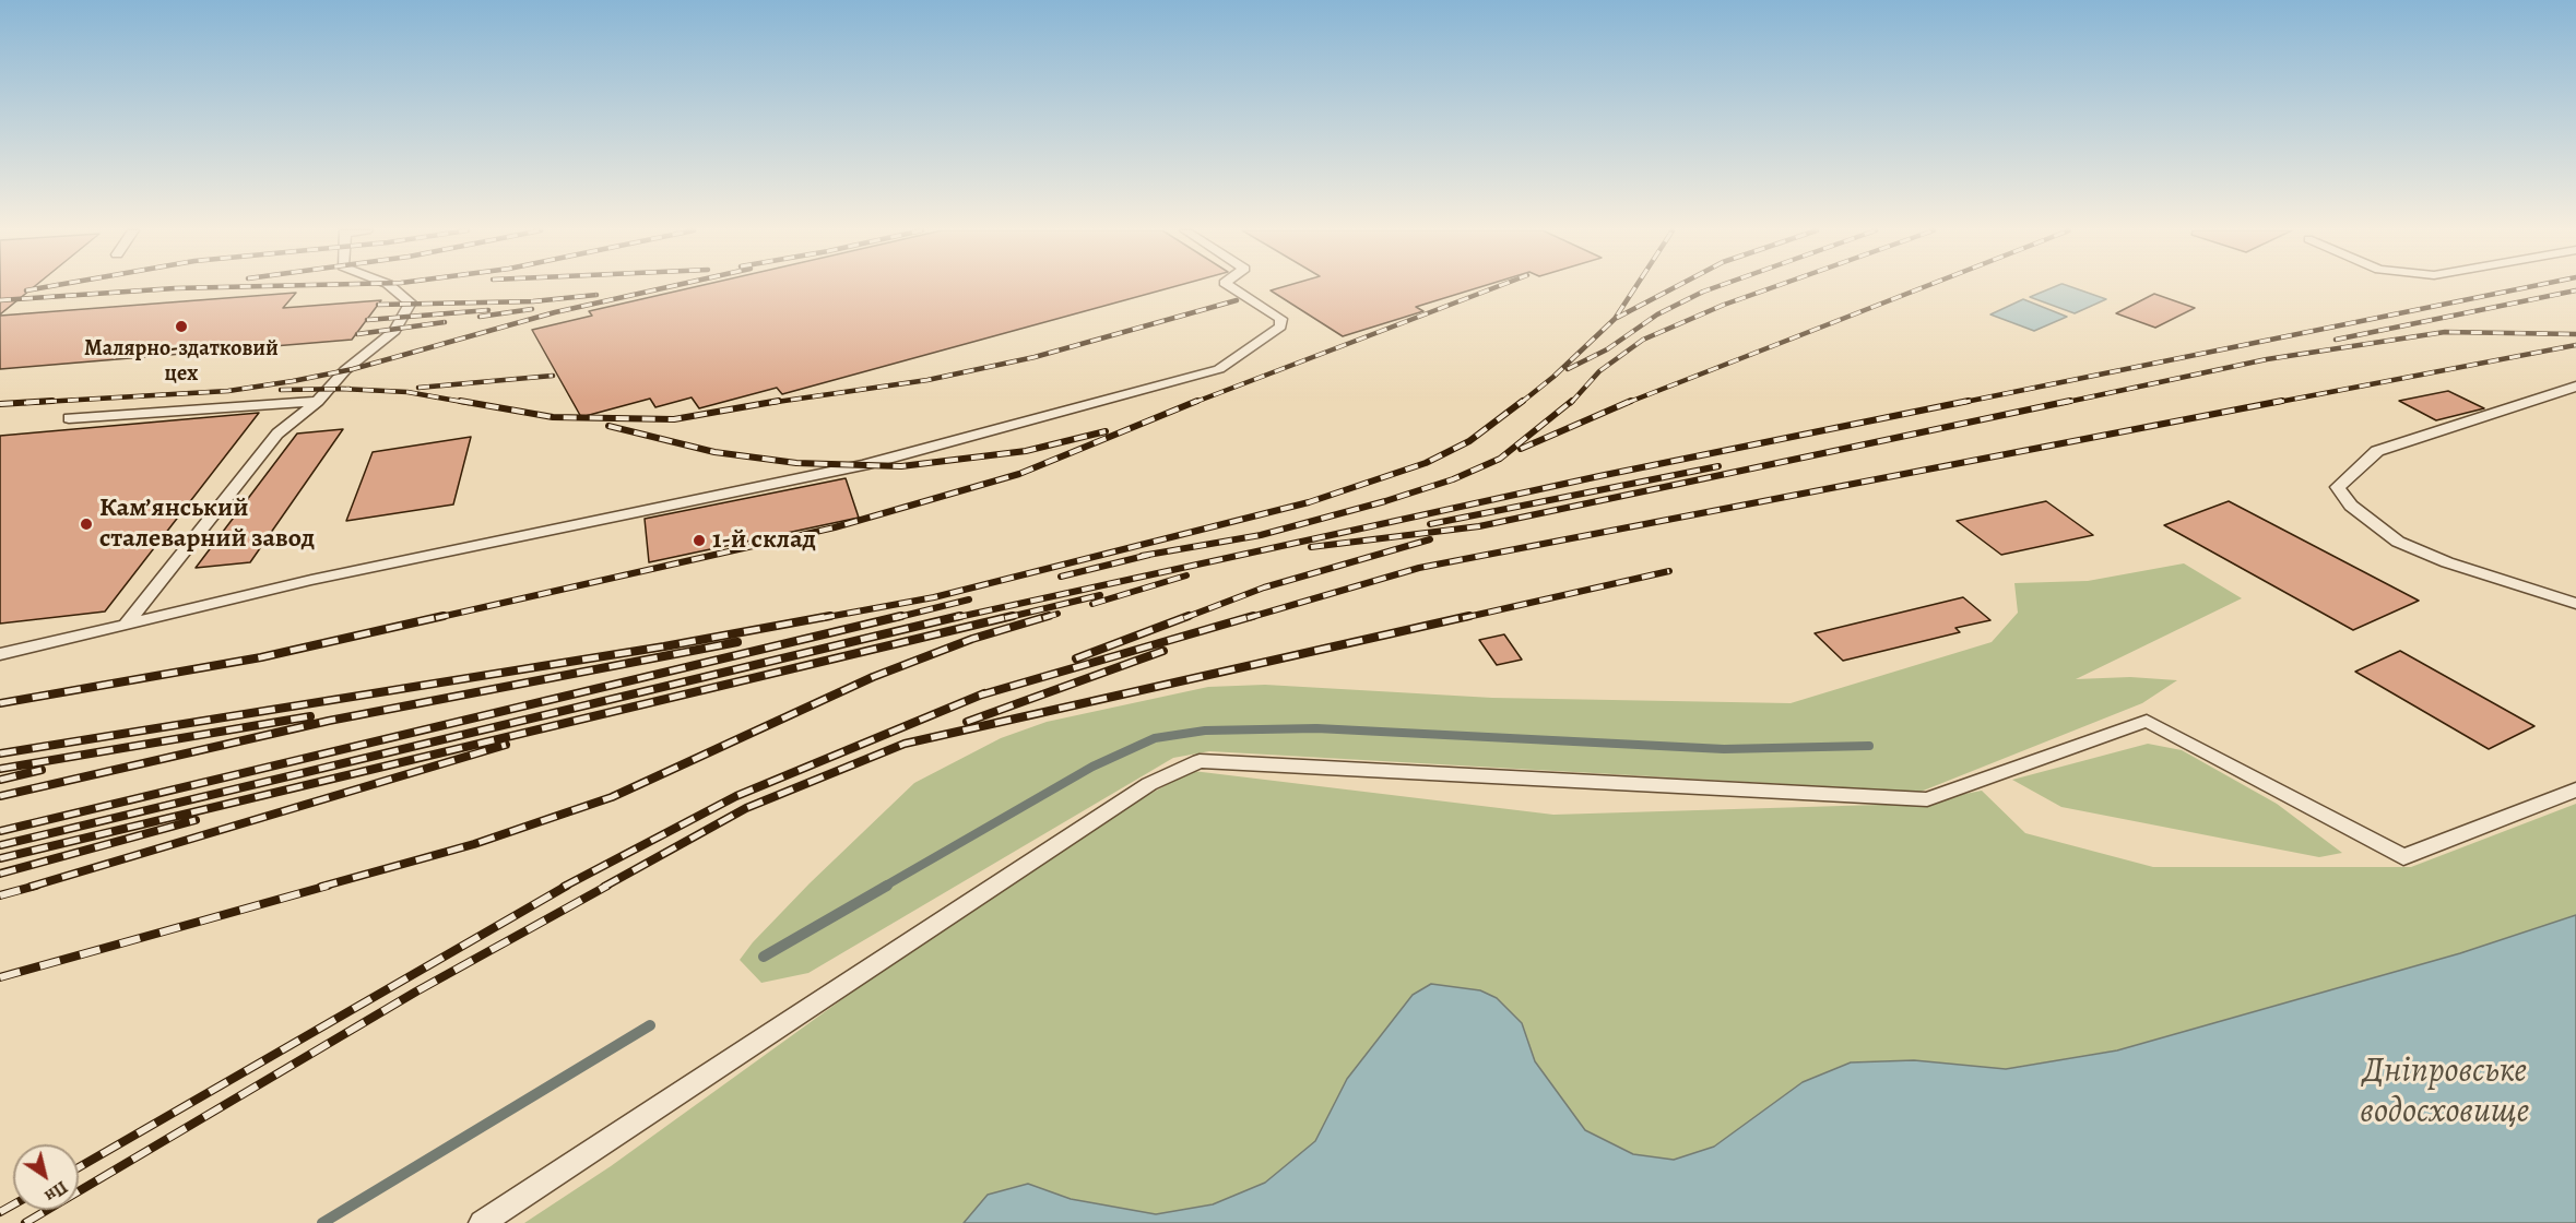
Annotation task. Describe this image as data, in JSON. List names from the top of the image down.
{
  "water": ["Дніпровське водосховище"],
  "places": ["Малярно-здатковий цех", "Кам’янський сталеварний завод", "1-й склад"],
  "north": "bottom right"
}
